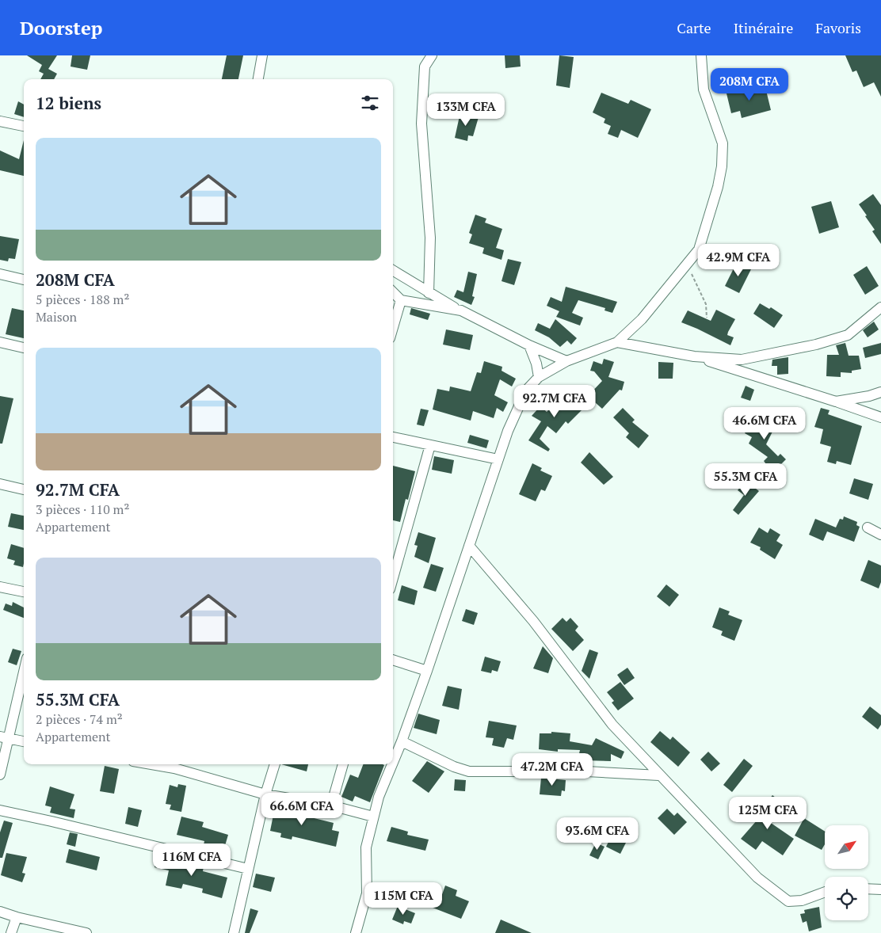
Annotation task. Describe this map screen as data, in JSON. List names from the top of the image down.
{
  "north": "top right",
  "page": {
    "header": "Doorstep",
    "nav": ["Carte", "Itinéraire", "Favoris"],
    "price": [
      "208M CFA",
      "133M CFA",
      "42.9M CFA",
      "92.7M CFA",
      "46.6M CFA",
      "55.3M CFA",
      "47.2M CFA",
      "66.6M CFA",
      "125M CFA",
      "93.6M CFA",
      "116M CFA",
      "115M CFA"
    ],
    "heading": "12 biens",
    "list": [
      {
        "name": "208M CFA",
        "note": "5 pièces · 188 m² · Maison"
      },
      {
        "name": "92.7M CFA",
        "note": "3 pièces · 110 m² · Appartement"
      },
      {
        "name": "55.3M CFA",
        "note": "2 pièces · 74 m² · Appartement"
      }
    ]
  }
}
